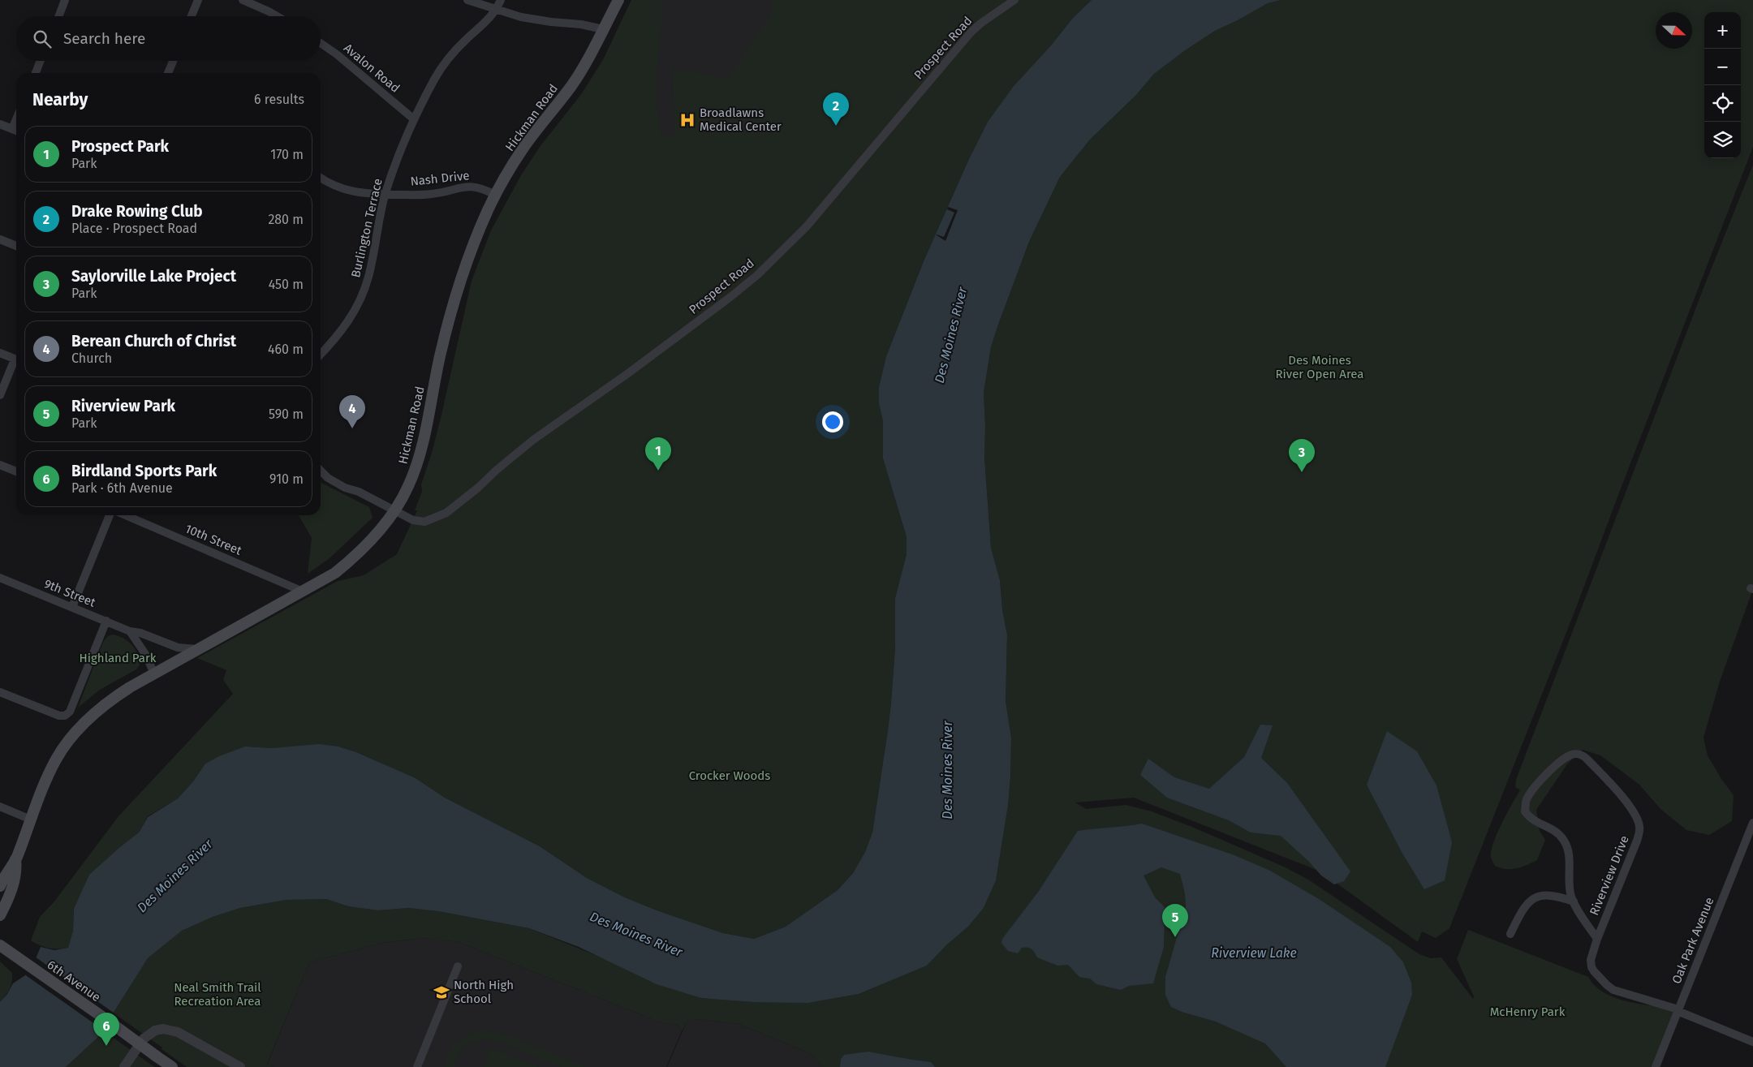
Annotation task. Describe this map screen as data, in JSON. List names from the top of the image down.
{
  "streets": {
    "main road": ["Hickman Road", "6th Avenue"],
    "street": [
      "Prospect Road",
      "Avalon Road",
      "Nash Drive",
      "Burlington Terrace",
      "10th Street",
      "9th Street",
      "Riverview Drive",
      "Oak Park Avenue"
    ]
  },
  "crossings": [
    ["Prospect Road", "Hickman Road"],
    ["Avalon Road", "Burlington Terrace"],
    ["Hickman Road", "Nash Drive"],
    ["Hickman Road", "10th Street"],
    ["Hickman Road", "9th Street"],
    ["Nash Drive", "Burlington Terrace"],
    ["Riverview Drive", "Oak Park Avenue"]
  ],
  "water": ["Des Moines River", "Riverview Lake"],
  "parks": [
    "Des Moines River Open Area",
    "Highland Park",
    "Crocker Woods",
    "Neal Smith Trail Recreation Area",
    "McHenry Park"
  ],
  "places": {
    "hospital": ["Broadlawns Medical Center"],
    "school or university": ["North High School"]
  },
  "north": "right",
  "page": {
    "map_buttons": ["+", "−"],
    "search": "Search here",
    "heading": ["Nearby", "6 results"],
    "pins": [
      "2",
      "4",
      "1",
      "3",
      "5",
      "6"
    ],
    "list": [
      {
        "mark": "1",
        "name": "Prospect Park",
        "note": "Park",
        "value": "170 m"
      },
      {
        "mark": "2",
        "name": "Drake Rowing Club",
        "note": "Place · Prospect Road",
        "value": "280 m"
      },
      {
        "mark": "3",
        "name": "Saylorville Lake Project",
        "note": "Park",
        "value": "450 m"
      },
      {
        "mark": "4",
        "name": "Berean Church of Christ",
        "note": "Church",
        "value": "460 m"
      },
      {
        "mark": "5",
        "name": "Riverview Park",
        "note": "Park",
        "value": "590 m"
      },
      {
        "mark": "6",
        "name": "Birdland Sports Park",
        "note": "Park · 6th Avenue",
        "value": "910 m"
      }
    ]
  }
}
